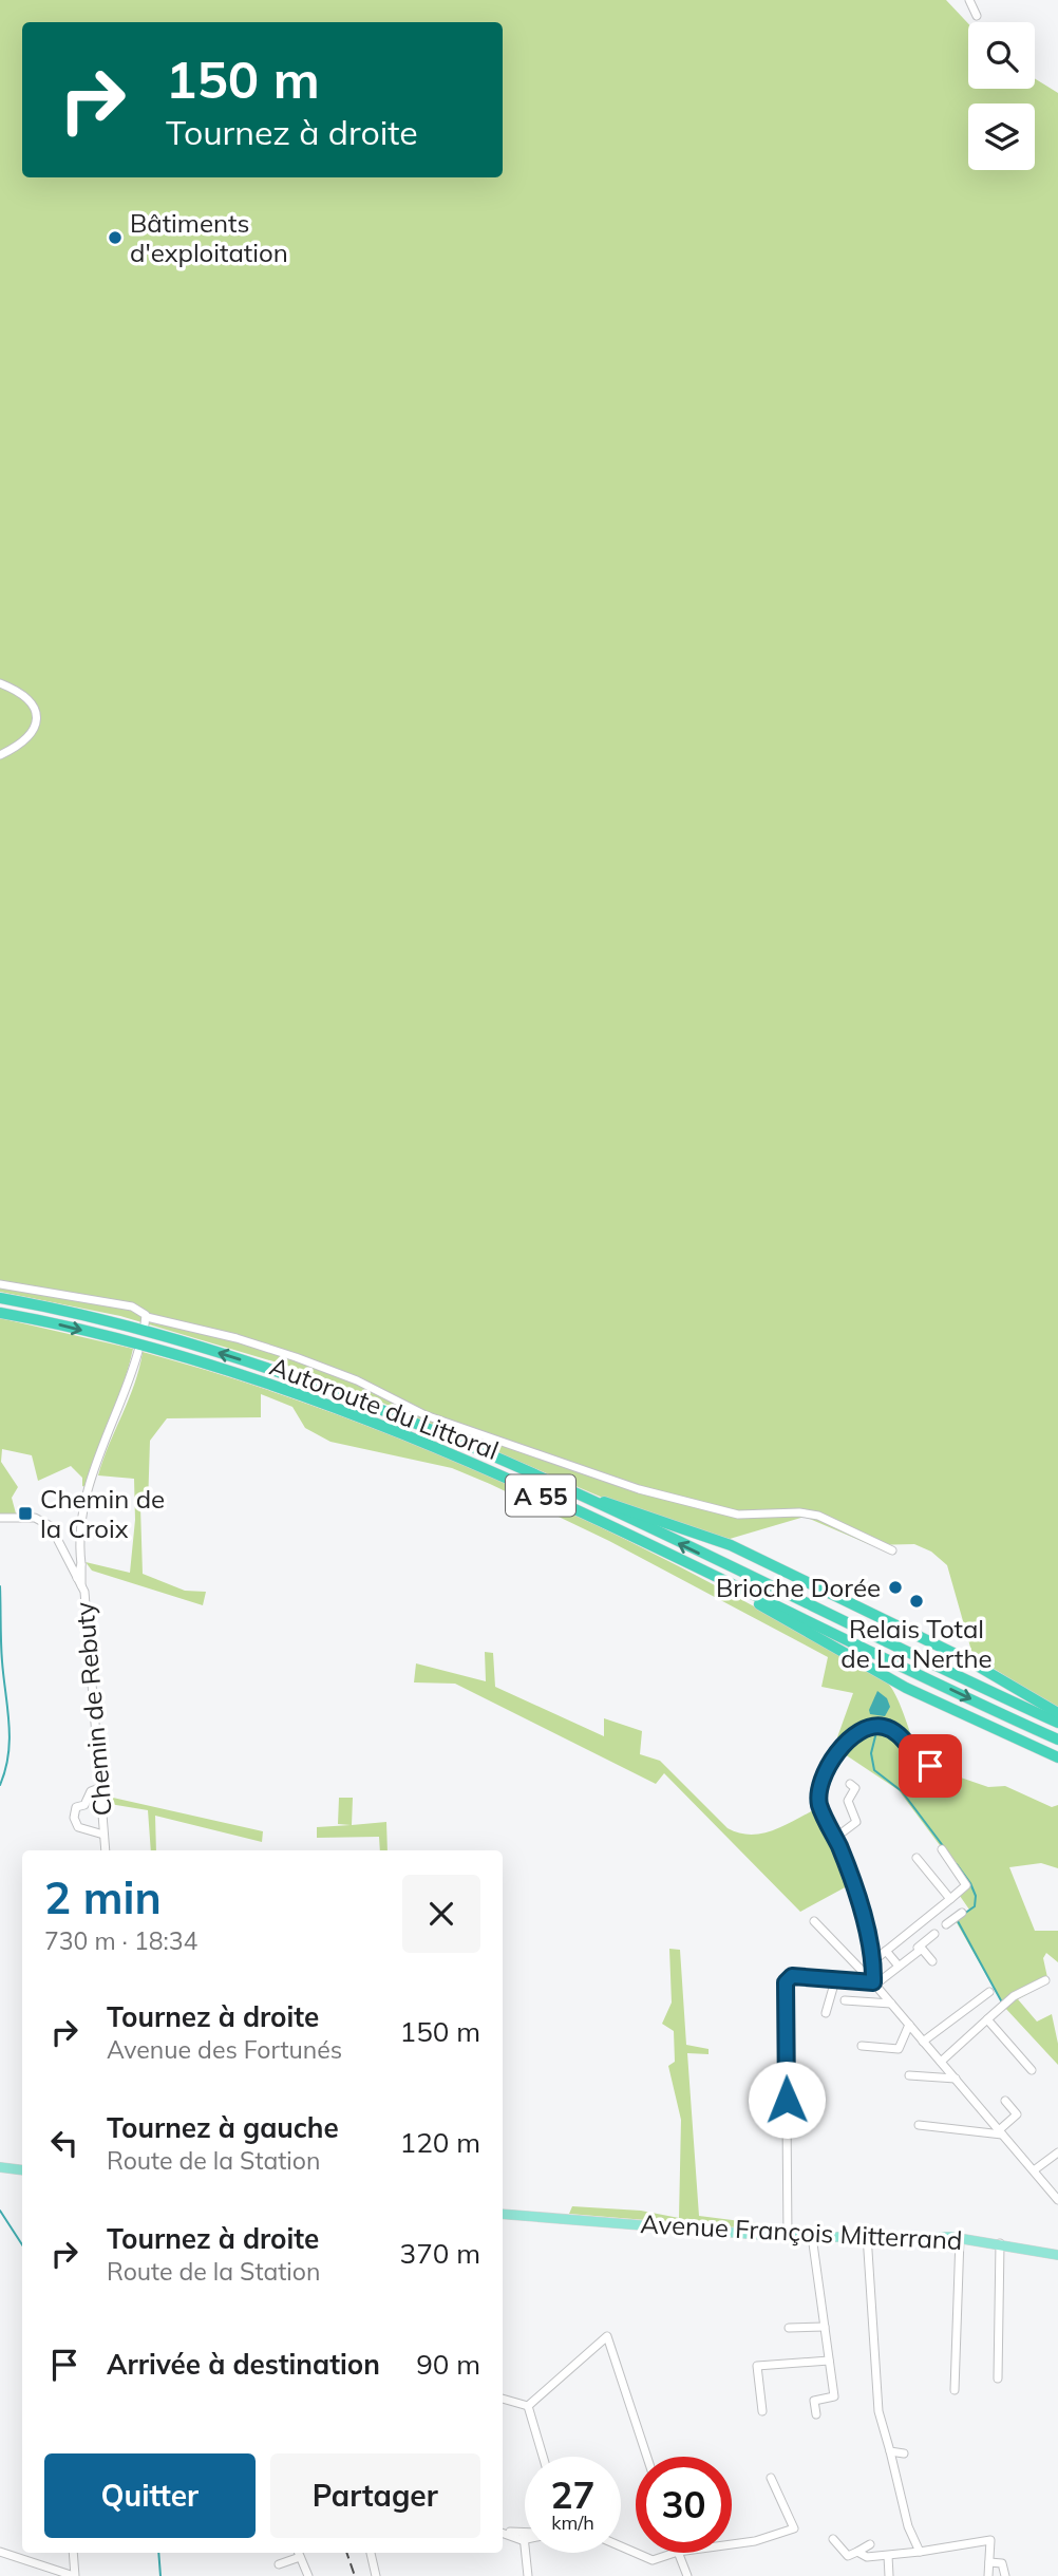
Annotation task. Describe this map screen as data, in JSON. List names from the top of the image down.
{
  "streets": {
    "highway": ["Autoroute du Littoral", "A 55"],
    "main road": ["Avenue François Mitterrand"],
    "street": ["Chemin de Rebuty"]
  },
  "places": {
    "other": ["Bâtiments d'exploitation", "Brioche Dorée", "Relais Total de La Nerthe"],
    "transit": ["Chemin de la Croix"]
  },
  "page": {
    "turn": ["150 m", "Tournez à droite"],
    "heading": ["2 min", "730 m · 18:34"],
    "list": [
      {
        "name": "Tournez à droite",
        "note": "Avenue des Fortunés",
        "value": "150 m"
      },
      {
        "name": "Tournez à gauche",
        "note": "Route de la Station",
        "value": "120 m"
      },
      {
        "name": "Tournez à droite",
        "note": "Route de la Station",
        "value": "370 m"
      },
      {
        "name": "Arrivée à destination",
        "value": "90 m"
      }
    ],
    "buttons": ["Quitter", "Partager"],
    "speed": "27 km/h",
    "limit": "30"
  }
}
